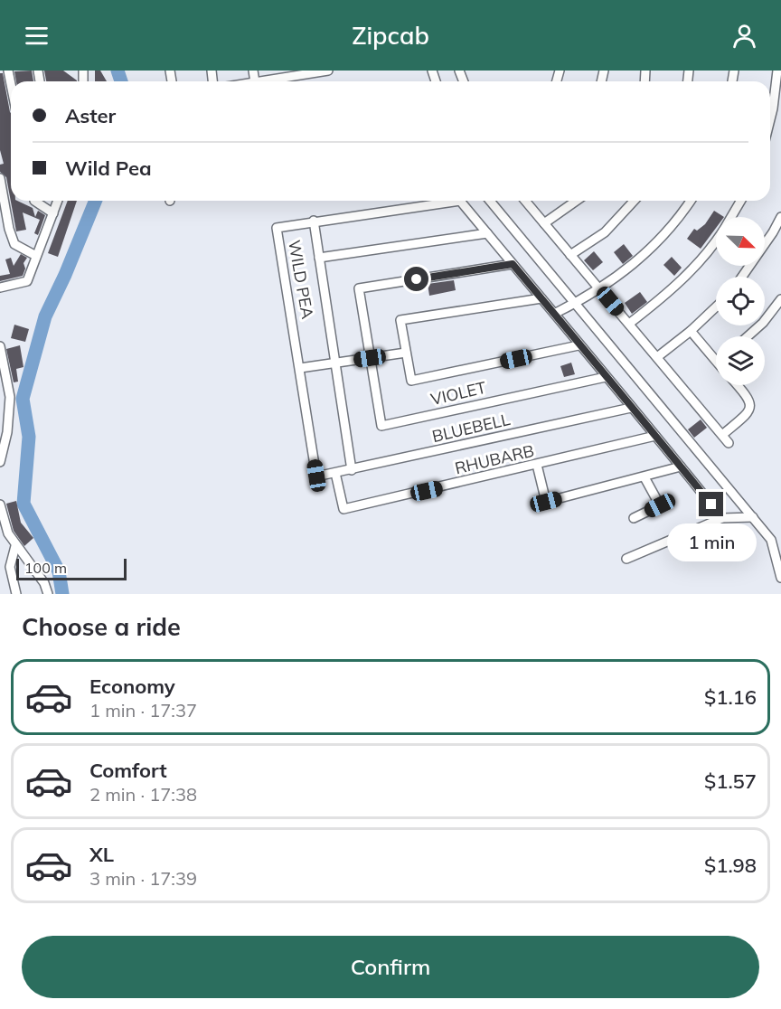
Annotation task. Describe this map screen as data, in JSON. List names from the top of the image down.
{
  "streets": {
    "street": [
      "WILD PEA",
      "VIOLET",
      "BLUEBELL",
      "RHUBARB"
    ]
  },
  "crossings": [
    ["WILD PEA", "VIOLET"],
    ["WILD PEA", "BLUEBELL"],
    ["WILD PEA", "RHUBARB"],
    ["BLUEBELL", "RHUBARB"]
  ],
  "scale_bar": "100 m",
  "north": "bottom right",
  "page": {
    "header": "Zipcab",
    "banner": ["Aster", "Wild Pea"],
    "bubble": "1 min",
    "scale": "100 m",
    "heading": "Choose a ride",
    "list": [
      {
        "name": "Economy",
        "note": "1 min · 17:37",
        "value": "$1.16"
      },
      {
        "name": "Comfort",
        "note": "2 min · 17:38",
        "value": "$1.57"
      },
      {
        "name": "XL",
        "note": "3 min · 17:39",
        "value": "$1.98"
      }
    ],
    "buttons": "Confirm"
  }
}
